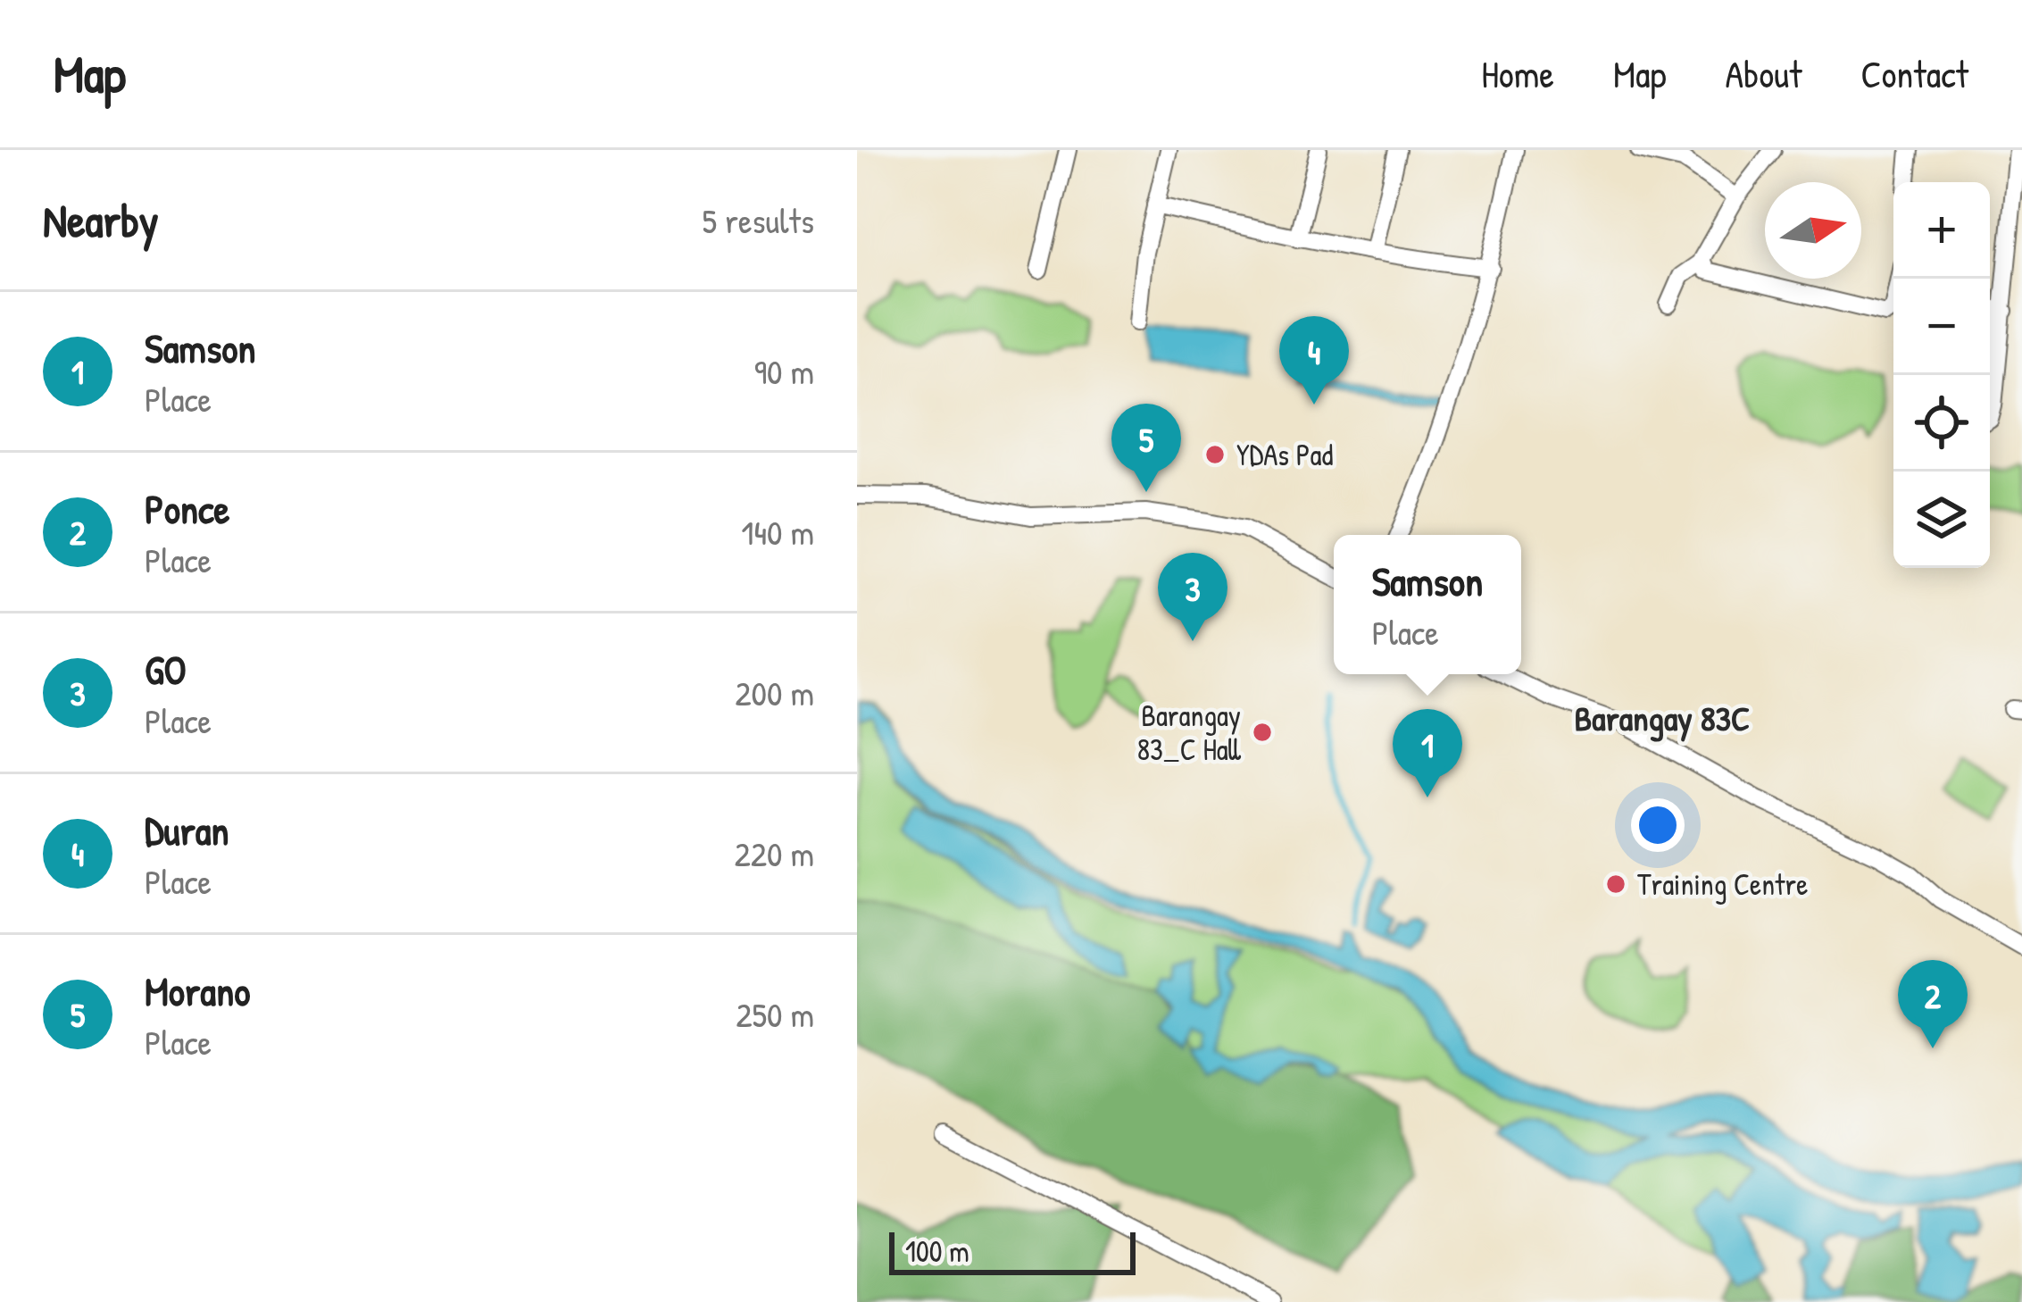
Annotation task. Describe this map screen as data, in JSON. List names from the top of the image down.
{
  "districts": ["Barangay 83C"],
  "places": ["YDAs Pad", "Barangay 83_C Hall", "Training Centre"],
  "scale_bar": "100 m",
  "north": "right",
  "page": {
    "header": "Map",
    "nav": [
      "Home",
      "Map",
      "About",
      "Contact"
    ],
    "heading": ["Nearby", "5 results"],
    "map_buttons": ["+", "−"],
    "list": [
      {
        "mark": "1",
        "name": "Samson",
        "note": "Place",
        "value": "90 m"
      },
      {
        "mark": "2",
        "name": "Ponce",
        "note": "Place",
        "value": "140 m"
      },
      {
        "mark": "3",
        "name": "GO",
        "note": "Place",
        "value": "200 m"
      },
      {
        "mark": "4",
        "name": "Duran",
        "note": "Place",
        "value": "220 m"
      },
      {
        "mark": "5",
        "name": "Morano",
        "note": "Place",
        "value": "250 m"
      }
    ],
    "pins": [
      "4",
      "5",
      "3",
      "1",
      "2"
    ],
    "popup": ["Samson", "Place"],
    "scale": "100 m"
  }
}
